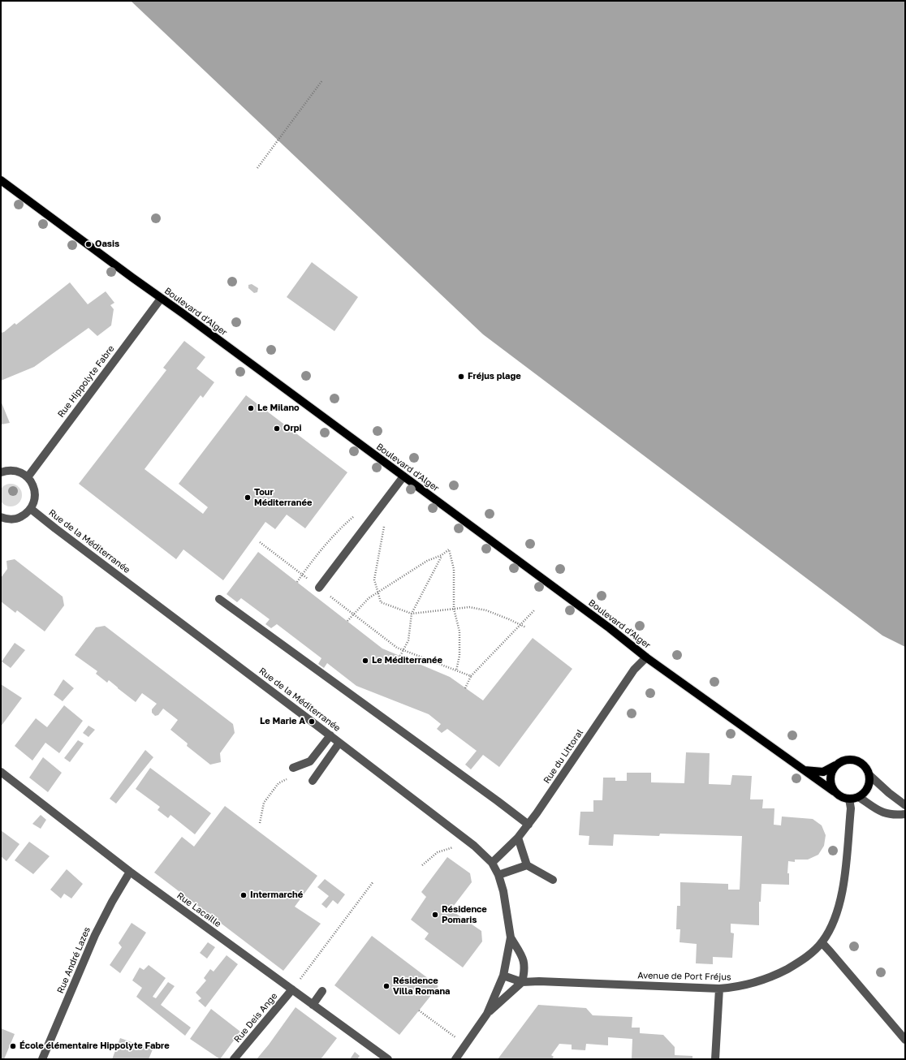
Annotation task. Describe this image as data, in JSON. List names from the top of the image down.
{
  "streets": {
    "main road": ["Boulevard d'Alger"],
    "street": [
      "Rue Hippolyte Fabre",
      "Rue de la Méditerranée",
      "Rue du Littoral",
      "Rue Lacaille",
      "Rue André Lazes",
      "Avenue de Port Fréjus",
      "Rue Deis Ange"
    ]
  },
  "crossings": [
    ["Boulevard d'Alger", "Rue Hippolyte Fabre"],
    ["Boulevard d'Alger", "Rue du Littoral"],
    ["Boulevard d'Alger", "Avenue de Port Fréjus"],
    ["Rue de la Méditerranée", "Rue du Littoral"],
    ["Rue de la Méditerranée", "Avenue de Port Fréjus"],
    ["Rue Lacaille", "Rue André Lazes"],
    ["Rue Lacaille", "Rue Deis Ange"]
  ],
  "places": [
    "Oasis",
    "Fréjus plage",
    "Le Milano",
    "Orpi",
    "Tour Méditerranée",
    "Le Méditerranée",
    "Le Marie A",
    "Intermarché",
    "Résidence Pomaris",
    "Résidence Villa Romana",
    "École élémentaire Hippolyte Fabre"
  ]
}
